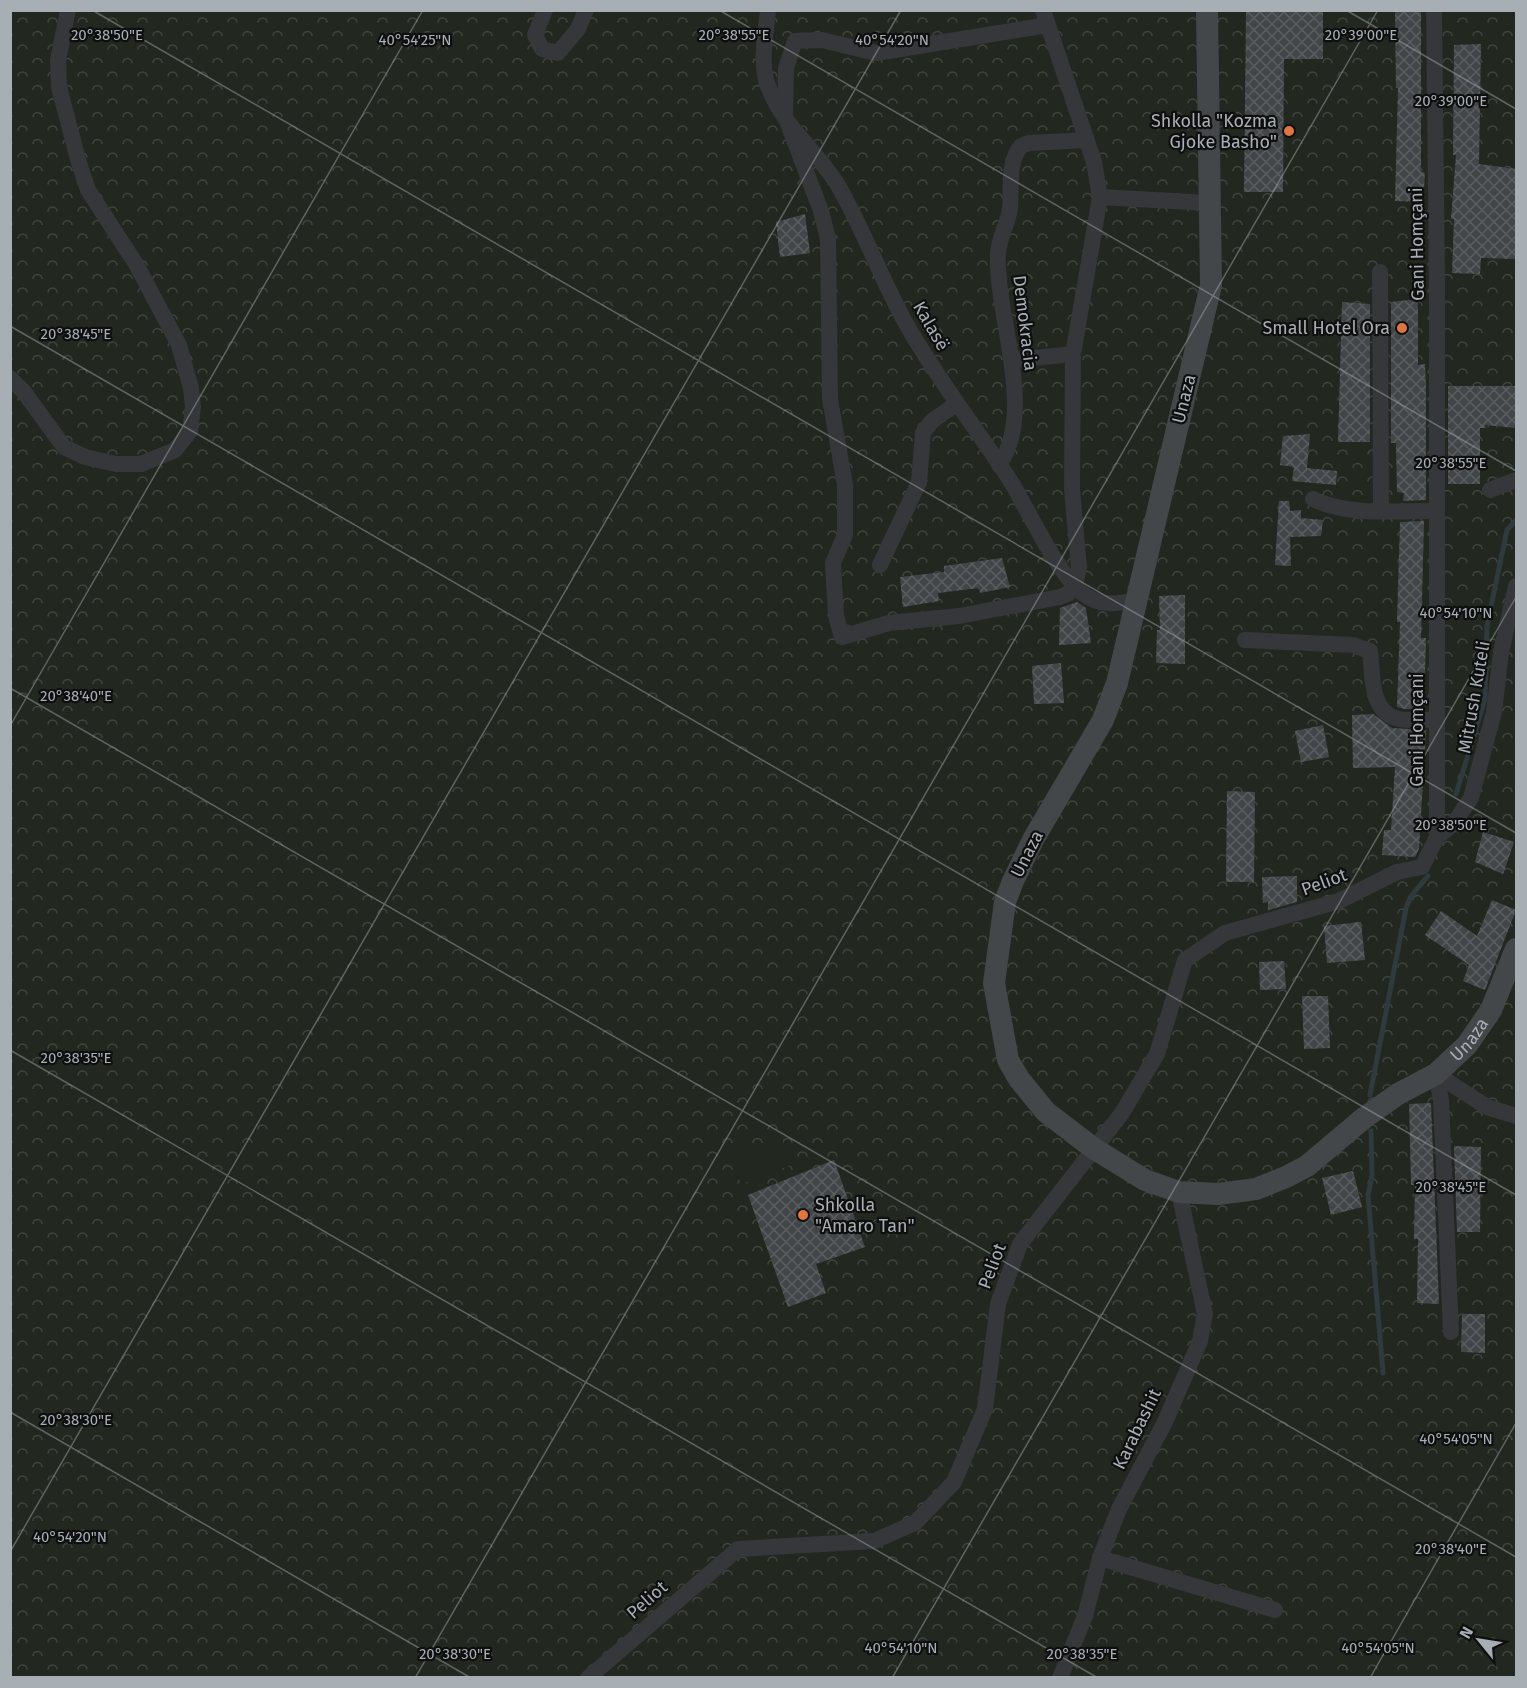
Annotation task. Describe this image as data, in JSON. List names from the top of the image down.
{
  "streets": {
    "main road": ["Unaza"],
    "street": [
      "Gani Homçani",
      "Demokracia",
      "Kalasë",
      "Mitrush Kuteli",
      "Peliot",
      "Karabashit"
    ]
  },
  "crossings": [
    ["Gani Homçani", "Mitrush Kuteli"],
    ["Gani Homçani", "Peliot"],
    ["Demokracia", "Kalasë"],
    ["Kalasë", "Unaza"],
    ["Unaza", "Peliot"],
    ["Unaza", "Karabashit"],
    ["Mitrush Kuteli", "Peliot"]
  ],
  "places": ["Shkolla \"Kozma Gjoke Basho\"", "Small Hotel Ora", "Shkolla \"Amaro Tan\""],
  "north": "top left",
  "coordinates": [
    "20°38'50\"E",
    "20°38'55\"E",
    "20°39'00\"E",
    "40°54'25\"N",
    "40°54'20\"N",
    "20°38'45\"E",
    "40°54'10\"N",
    "20°38'40\"E",
    "20°38'35\"E",
    "20°38'30\"E",
    "40°54'05\"N"
  ]
}
